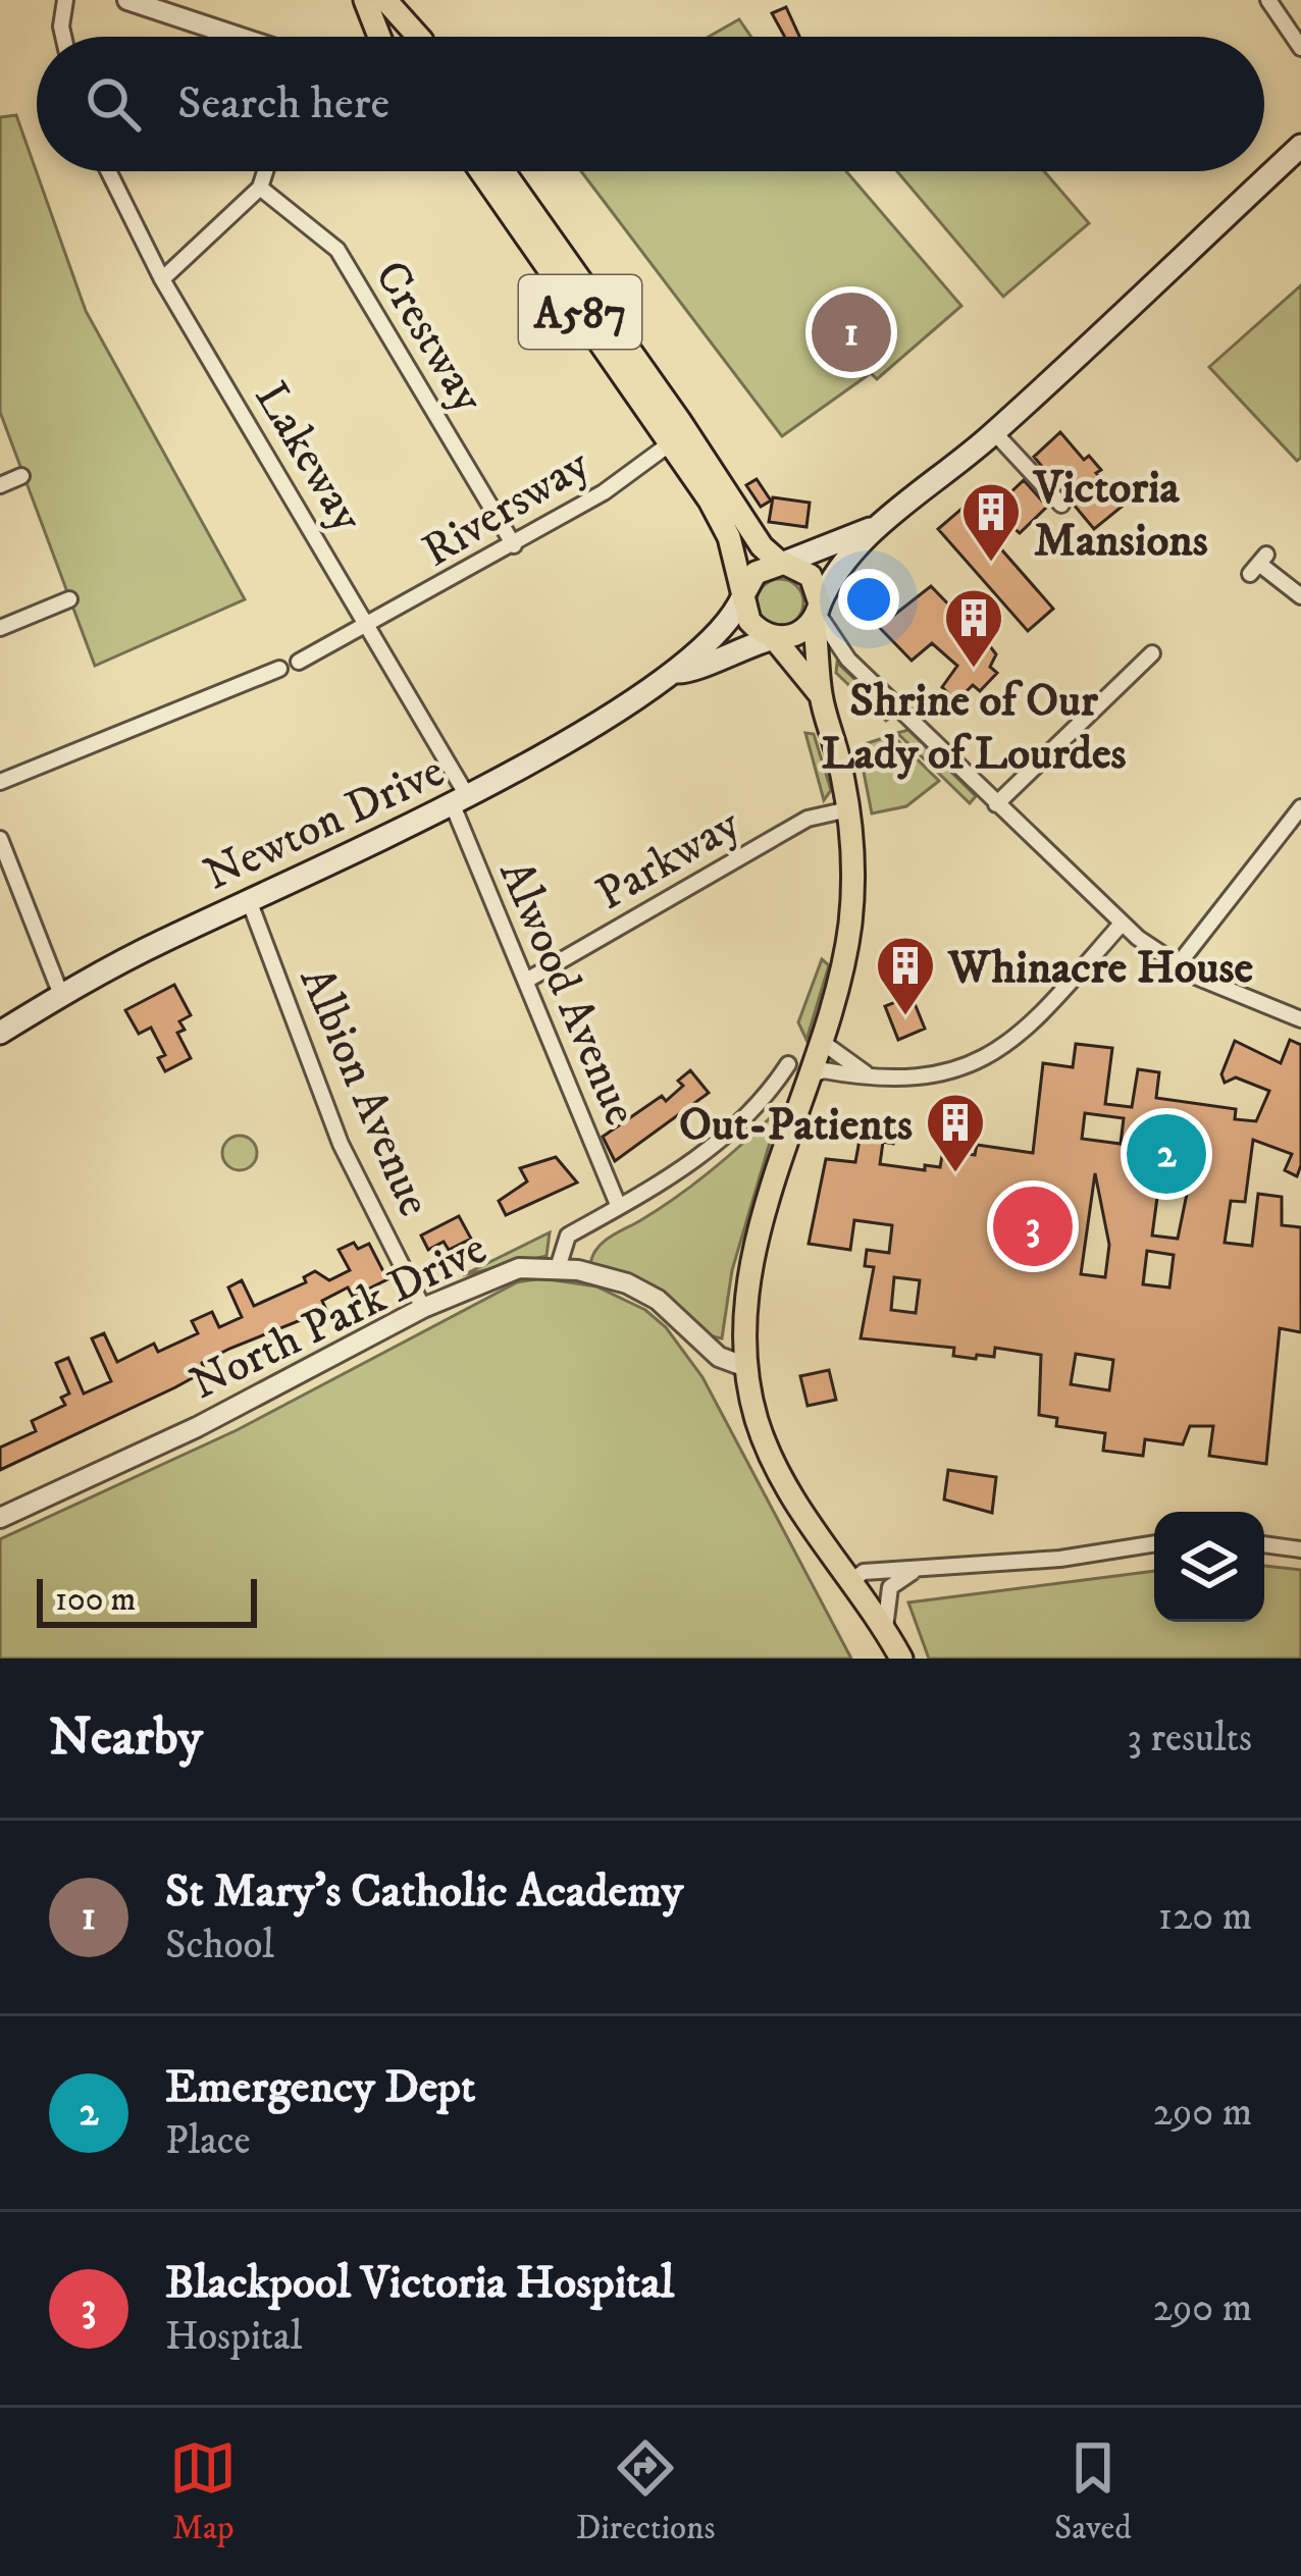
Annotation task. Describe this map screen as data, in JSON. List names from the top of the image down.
{
  "streets": {
    "main road": ["A587", "Newton Drive"],
    "street": [
      "Crestway",
      "Lakeway",
      "Riversway",
      "Parkway",
      "Alwood Avenue",
      "Albion Avenue",
      "North Park Drive"
    ]
  },
  "crossings": [
    ["A587", "Riversway"],
    ["A587", "Newton Drive"],
    ["Crestway", "Riversway"],
    ["Lakeway", "Riversway"],
    ["Lakeway", "Newton Drive"],
    ["Lakeway", "Alwood Avenue"],
    ["Newton Drive", "Alwood Avenue"],
    ["Newton Drive", "Albion Avenue"],
    ["Parkway", "Alwood Avenue"],
    ["Alwood Avenue", "North Park Drive"],
    ["Albion Avenue", "North Park Drive"]
  ],
  "places": {
    "building": [
      "Victoria Mansions",
      "Shrine of Our Lady of Lourdes",
      "Whinacre House",
      "Out-Patients"
    ]
  },
  "scale_bar": "100 m",
  "page": {
    "search": "Search here",
    "pins": ["1", "2", "3"],
    "scale": "100 m",
    "heading": ["Nearby", "3 results"],
    "list": [
      {
        "mark": "1",
        "name": "St Mary's Catholic Academy",
        "note": "School",
        "value": "120 m"
      },
      {
        "mark": "2",
        "name": "Emergency Dept",
        "note": "Place",
        "value": "290 m"
      },
      {
        "mark": "3",
        "name": "Blackpool Victoria Hospital",
        "note": "Hospital",
        "value": "290 m"
      }
    ],
    "nav": ["Map", "Directions", "Saved"]
  }
}
